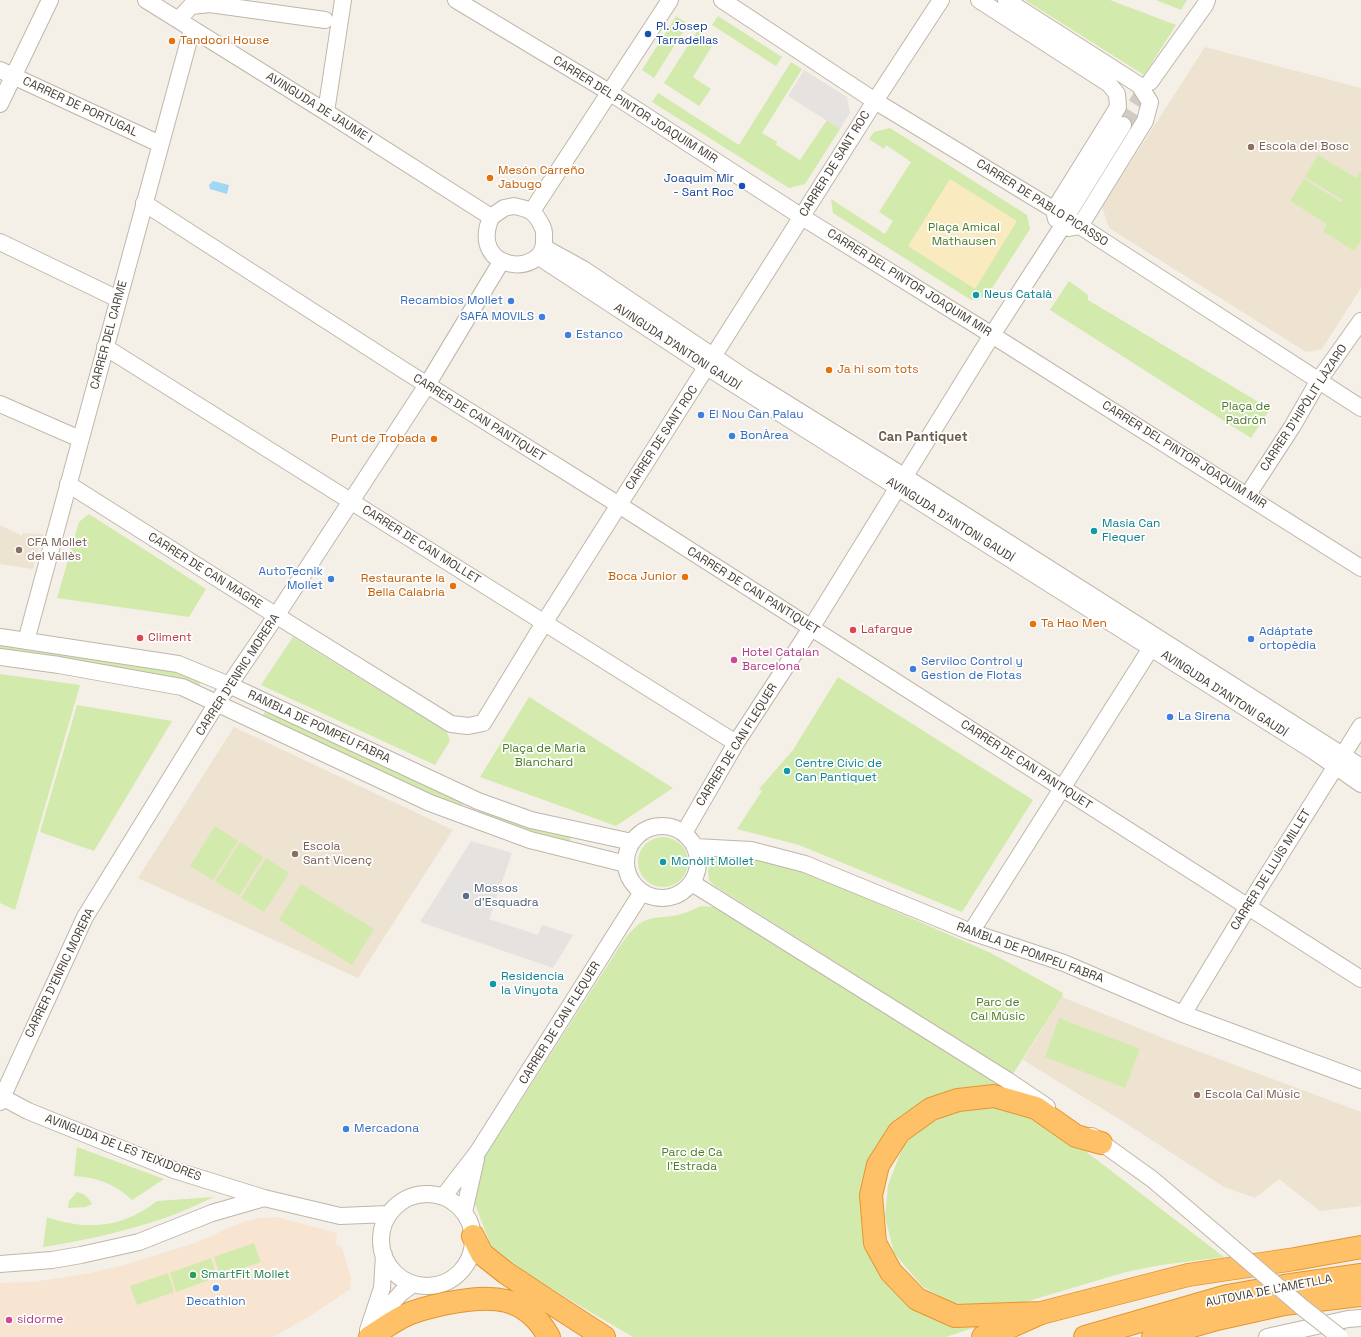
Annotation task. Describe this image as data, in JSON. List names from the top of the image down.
{
  "streets": {
    "highway": ["AUTOVIA DE L'AMETLLA"],
    "street": [
      "CARRER DE PORTUGAL",
      "AVINGUDA DE JAUME I",
      "CARRER DEL PINTOR JOAQUIM MIR",
      "CARRER DE SANT ROC",
      "CARRER DE PABLO PICASSO",
      "CARRER DEL CARME",
      "AVINGUDA D'ANTONI GAUDÍ",
      "CARRER D'HIPÒLIT LÀZARO",
      "CARRER DE CAN PANTIQUET",
      "CARRER DE CAN MOLLET",
      "CARRER DE CAN MAGRE",
      "CARRER D'ENRIC MORERA",
      "RAMBLA DE POMPEU FABRA",
      "CARRER DE CAN FLEQUER",
      "CARRER DE LLUÍS MILLET",
      "AVINGUDA DE LES TEIXIDORES"
    ]
  },
  "crossings": [
    ["CARRER DE PORTUGAL", "CARRER DEL CARME"],
    ["AVINGUDA DE JAUME I", "CARRER DEL CARME"],
    ["AVINGUDA DE JAUME I", "AVINGUDA D'ANTONI GAUDÍ"],
    ["AVINGUDA DE JAUME I", "CARRER D'ENRIC MORERA"],
    ["CARRER DEL PINTOR JOAQUIM MIR", "CARRER DE SANT ROC"],
    ["CARRER DEL PINTOR JOAQUIM MIR", "CARRER D'HIPÒLIT LÀZARO"],
    ["CARRER DEL PINTOR JOAQUIM MIR", "CARRER DE CAN FLEQUER"],
    ["CARRER DE SANT ROC", "CARRER DE PABLO PICASSO"],
    ["CARRER DE SANT ROC", "AVINGUDA D'ANTONI GAUDÍ"],
    ["CARRER DE SANT ROC", "CARRER DE CAN PANTIQUET"],
    ["CARRER DE SANT ROC", "CARRER DE CAN MOLLET"],
    ["CARRER DE SANT ROC", "CARRER DE CAN MAGRE"],
    ["CARRER DE PABLO PICASSO", "CARRER D'HIPÒLIT LÀZARO"],
    ["CARRER DE PABLO PICASSO", "CARRER DE CAN FLEQUER"],
    ["CARRER DEL CARME", "CARRER DE CAN PANTIQUET"],
    ["CARRER DEL CARME", "CARRER DE CAN MOLLET"],
    ["CARRER DEL CARME", "CARRER DE CAN MAGRE"],
    ["CARRER DEL CARME", "RAMBLA DE POMPEU FABRA"],
    ["AVINGUDA D'ANTONI GAUDÍ", "CARRER D'ENRIC MORERA"],
    ["AVINGUDA D'ANTONI GAUDÍ", "CARRER DE CAN FLEQUER"],
    ["AVINGUDA D'ANTONI GAUDÍ", "CARRER DE LLUÍS MILLET"],
    ["CARRER DE CAN PANTIQUET", "CARRER D'ENRIC MORERA"],
    ["CARRER DE CAN PANTIQUET", "CARRER DE CAN FLEQUER"],
    ["CARRER DE CAN PANTIQUET", "CARRER DE LLUÍS MILLET"],
    ["CARRER DE CAN MOLLET", "CARRER D'ENRIC MORERA"],
    ["CARRER DE CAN MOLLET", "CARRER DE CAN FLEQUER"],
    ["CARRER DE CAN MAGRE", "CARRER D'ENRIC MORERA"],
    ["CARRER D'ENRIC MORERA", "RAMBLA DE POMPEU FABRA"],
    ["CARRER D'ENRIC MORERA", "AVINGUDA DE LES TEIXIDORES"],
    ["RAMBLA DE POMPEU FABRA", "CARRER DE CAN FLEQUER"],
    ["RAMBLA DE POMPEU FABRA", "CARRER DE LLUÍS MILLET"],
    ["CARRER DE CAN FLEQUER", "AVINGUDA DE LES TEIXIDORES"]
  ],
  "districts": ["Can Pantiquet"],
  "parks": [
    "Plaça Amical Mathausen",
    "Plaça de Padrón",
    "Plaça de Maria Blanchard",
    "Parc de Cal Músic",
    "Parc de Ca l'Estrada"
  ],
  "places": [
    "Pl. Josep Tarradellas",
    "Tandoori House",
    "Escola del Bosc",
    "Mesón Carreño Jabugo",
    "Joaquim Mir - Sant Roc",
    "Neus Català",
    "Recambios Mollet",
    "SAFA MOVILS",
    "Estanco",
    "Ja hi som tots",
    "El Nou Can Palau",
    "BonÀrea",
    "Punt de Trobada",
    "Masia Can Flequer",
    "CFA Mollet del Vallès",
    "Boca Junior",
    "AutoTecnik Mollet",
    "Restaurante la Bella Calabria",
    "Ta Hao Men",
    "Lafargue",
    "Climent",
    "Adáptate ortopèdia",
    "Hotel Catalan Barcelona",
    "Serviloc Control y Gestion de Flotas",
    "La Sirena",
    "Centre Cívic de Can Pantiquet",
    "Escola Sant Vicenç",
    "Monòlit Mollet",
    "Mossos d'Esquadra",
    "Residencia la Vinyota",
    "Escola Cal Músic",
    "Mercadona",
    "SmartFit Mollet",
    "Decathlon",
    "sidorme"
  ]
}
